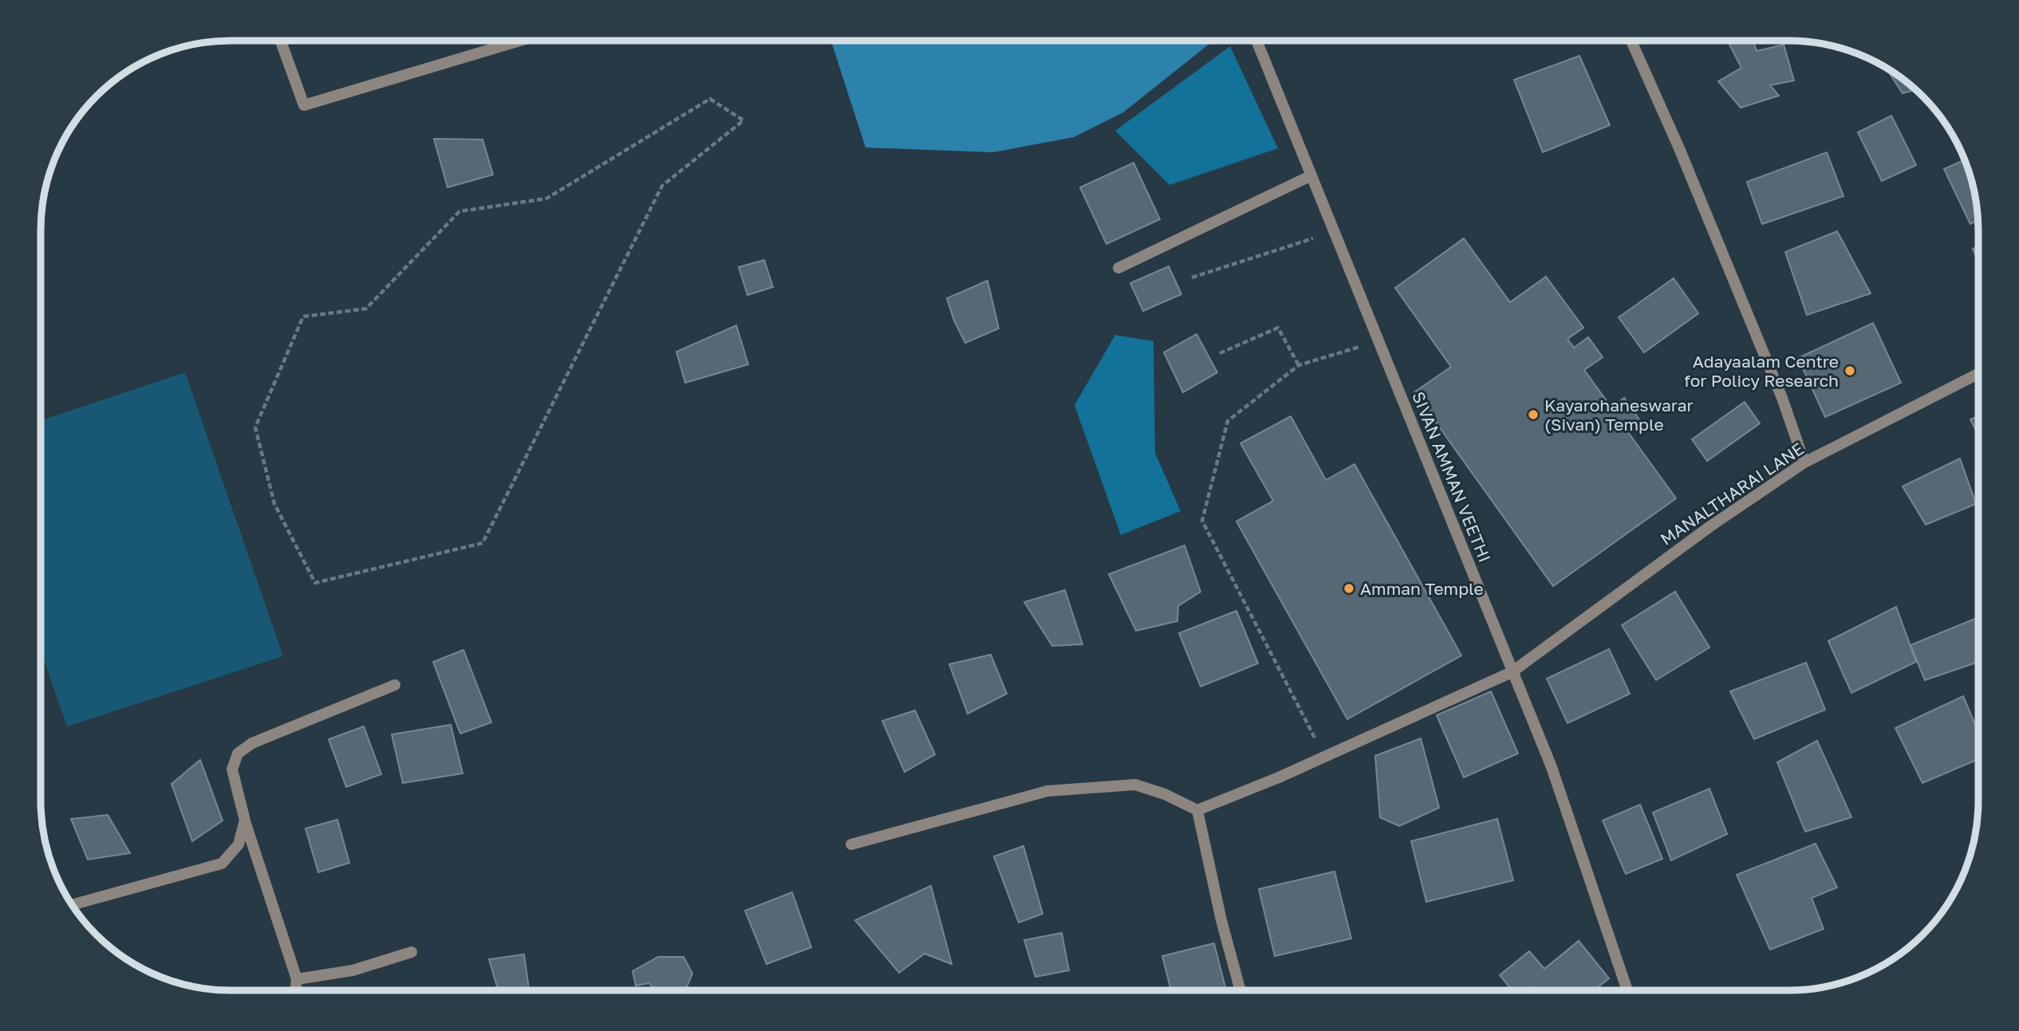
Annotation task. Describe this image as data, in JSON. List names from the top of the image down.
{
  "streets": {
    "street": ["SIVAN AMMAN VEETHI", "MANALTHARAI LANE"]
  },
  "crossings": [
    ["SIVAN AMMAN VEETHI", "MANALTHARAI LANE"]
  ],
  "places": ["Adayaalam Centre for Policy Research", "Kayarohaneswarar (Sivan) Temple", "Amman Temple"]
}
